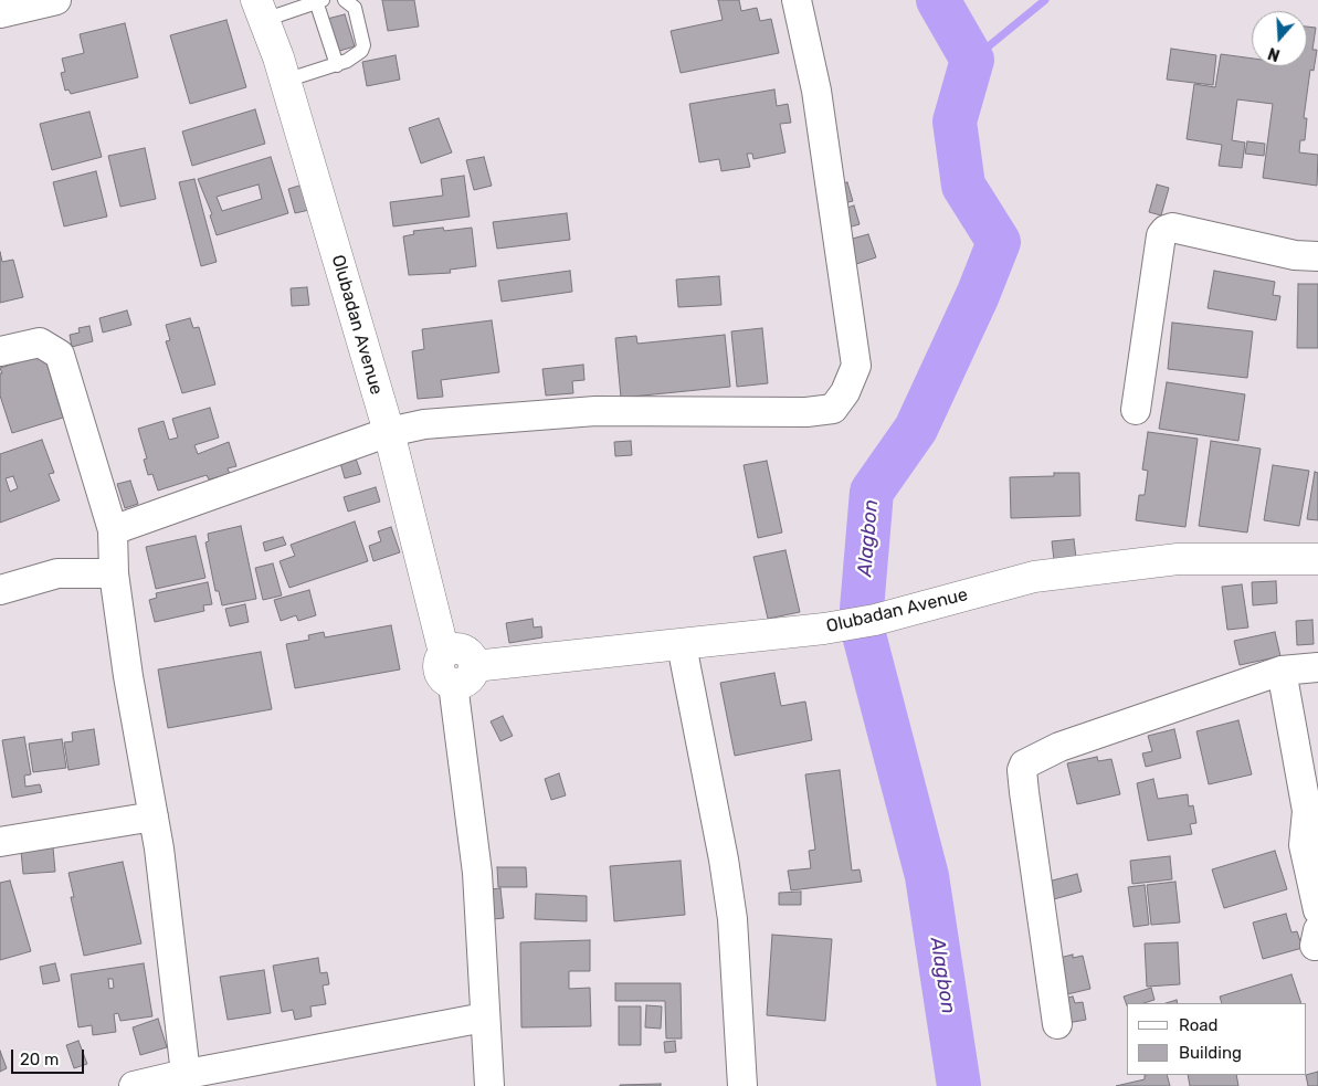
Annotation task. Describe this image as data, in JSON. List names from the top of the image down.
{
  "streets": {
    "street": ["Olubadan Avenue"]
  },
  "water": ["Alagbon"],
  "legend": ["Road", "Building"],
  "scale_bar": "20 m",
  "north": "bottom"
}
